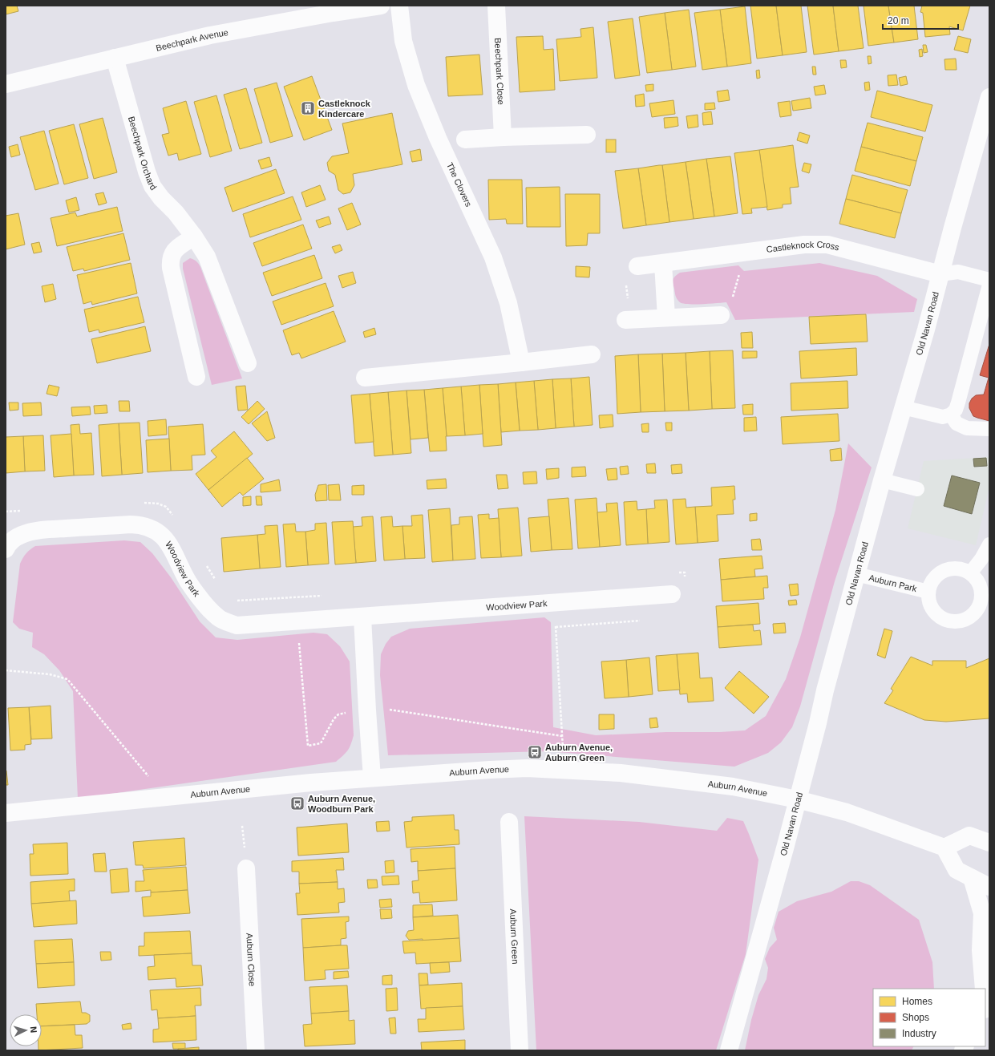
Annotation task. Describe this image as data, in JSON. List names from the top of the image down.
{
  "streets": {
    "street": [
      "Beechpark Avenue",
      "Beechpark Close",
      "Beechpark Orchard",
      "The Clovers",
      "Castleknock Cross",
      "Old Navan Road",
      "Woodview Park",
      "Auburn Avenue",
      "Auburn Green",
      "Auburn Close"
    ],
    "lane": ["Auburn Park"]
  },
  "crossings": [
    ["Beechpark Avenue", "Beechpark Orchard"],
    ["Castleknock Cross", "Old Navan Road"],
    ["Old Navan Road", "Auburn Park"],
    ["Old Navan Road", "Auburn Avenue"]
  ],
  "places": {
    "building": ["Castleknock Kindercare"],
    "bus stop": ["Auburn Avenue, Auburn Green", "Auburn Avenue, Woodburn Park"]
  },
  "legend": ["Homes", "Shops", "Industry"],
  "scale_bar": "20 m",
  "north": "right"
}
